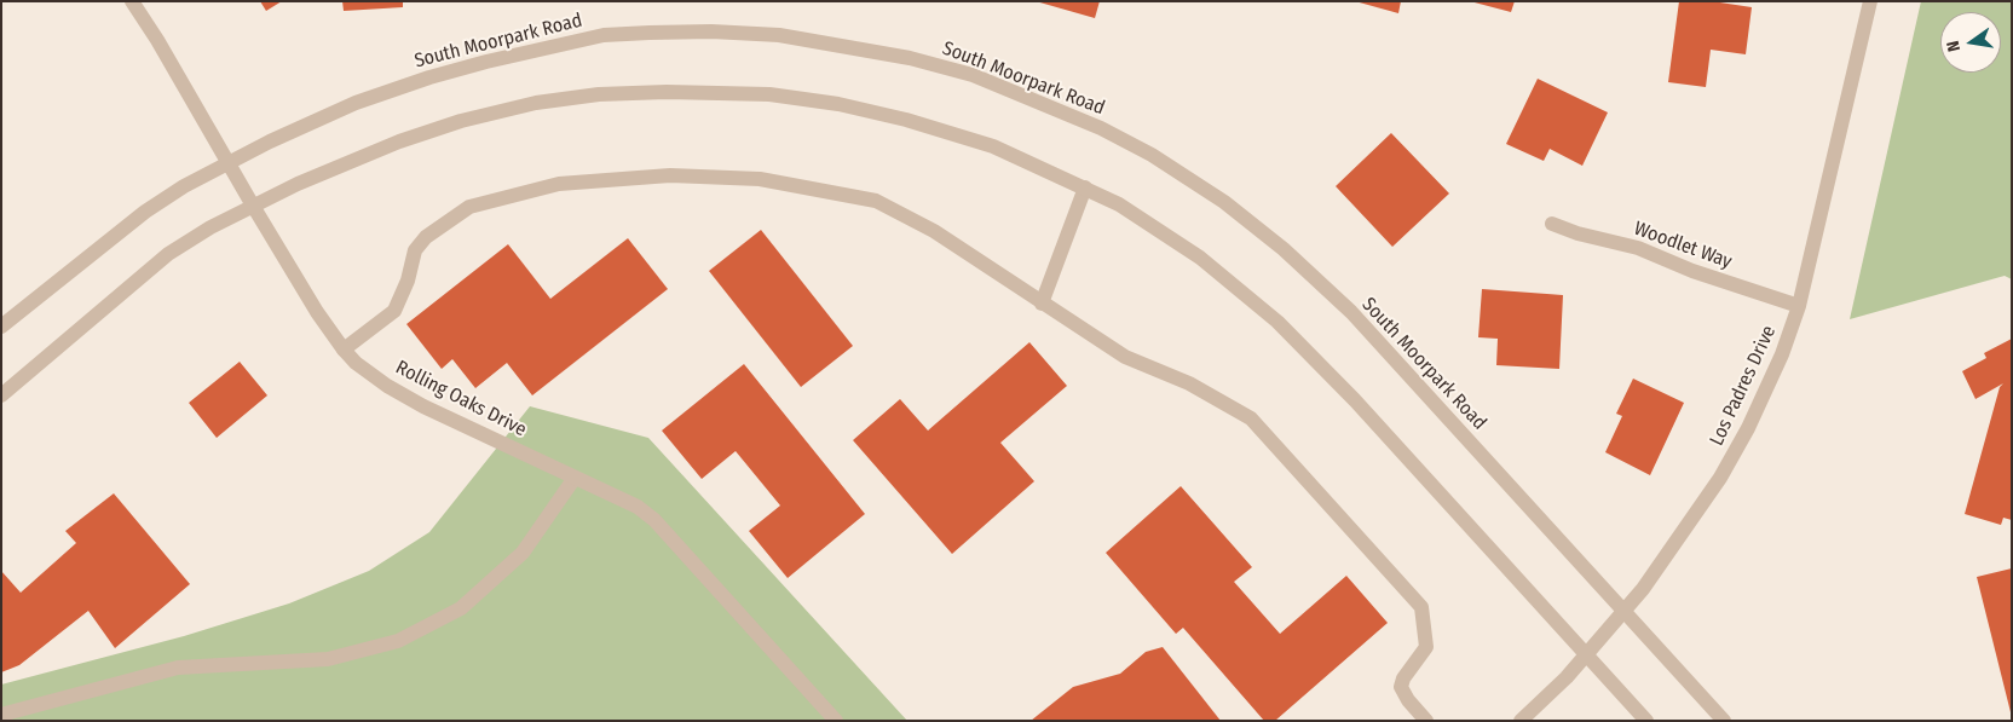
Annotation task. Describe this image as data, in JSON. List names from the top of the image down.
{
  "streets": {
    "street": [
      "South Moorpark Road",
      "Woodlet Way",
      "Los Padres Drive",
      "Rolling Oaks Drive"
    ]
  },
  "crossings": [
    ["South Moorpark Road", "Los Padres Drive"],
    ["South Moorpark Road", "Rolling Oaks Drive"],
    ["Woodlet Way", "Los Padres Drive"]
  ],
  "north": "left"
}
